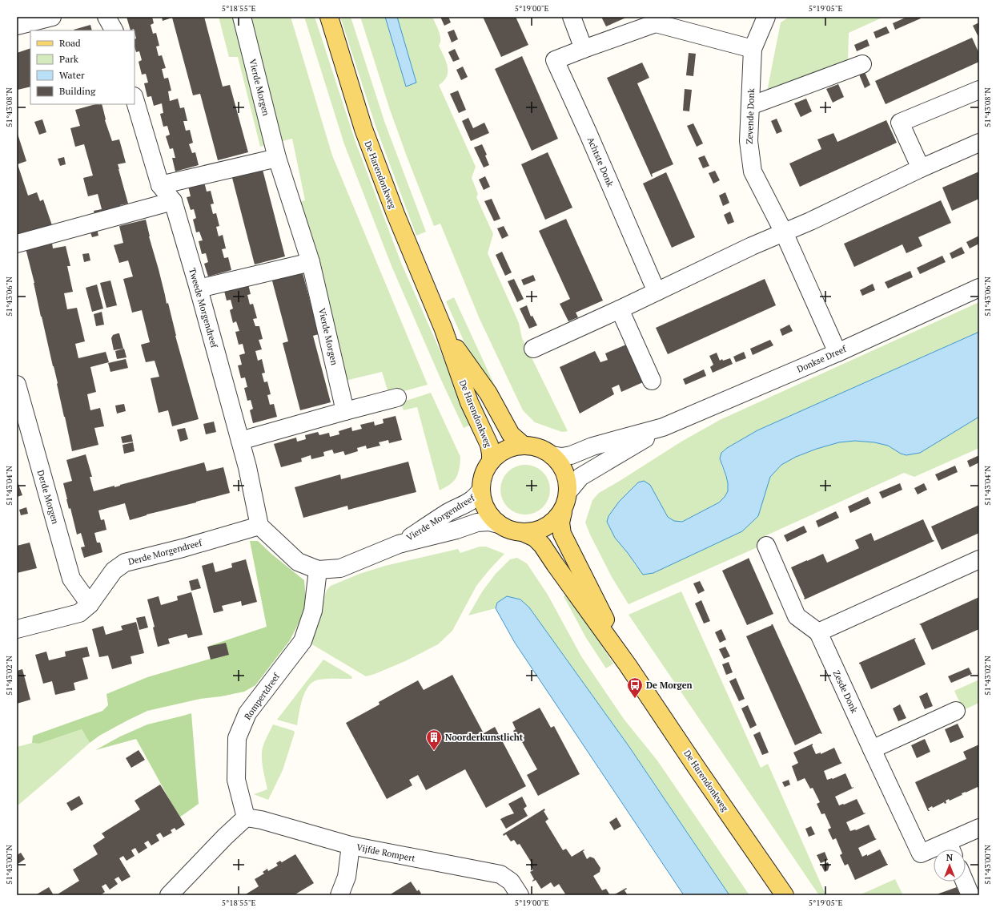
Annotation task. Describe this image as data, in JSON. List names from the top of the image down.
{
  "streets": {
    "main road": ["De Harendonkweg"],
    "street": [
      "Vierde Morgen",
      "Zevende Donk",
      "Achtste Donk",
      "Tweede Morgendreef",
      "Donkse Dreef",
      "Derde Morgen",
      "Vierde Morgendreef",
      "Derde Morgendreef",
      "Zesde Donk",
      "Rompertdreef",
      "Vijfde Rompert"
    ]
  },
  "crossings": [
    ["Zevende Donk", "Achtste Donk"],
    ["Zevende Donk", "Donkse Dreef"],
    ["De Harendonkweg", "Donkse Dreef"],
    ["De Harendonkweg", "Vierde Morgendreef"],
    ["Tweede Morgendreef", "Vierde Morgendreef"],
    ["Tweede Morgendreef", "Derde Morgendreef"],
    ["Donkse Dreef", "Vierde Morgendreef"],
    ["Derde Morgen", "Derde Morgendreef"],
    ["Vierde Morgendreef", "Derde Morgendreef"],
    ["Vierde Morgendreef", "Rompertdreef"],
    ["Rompertdreef", "Vijfde Rompert"]
  ],
  "places": {
    "bus stop": ["De Morgen"],
    "building": ["Noorderkunstlicht"]
  },
  "legend": [
    "Road",
    "Park",
    "Water",
    "Building"
  ],
  "north": "top",
  "coordinates": [
    "5°18'55\"E",
    "5°19'00\"E",
    "5°19'05\"E",
    "51°43'08\"N",
    "51°43'06\"N",
    "51°43'04\"N",
    "51°43'02\"N",
    "51°43'00\"N"
  ]
}
